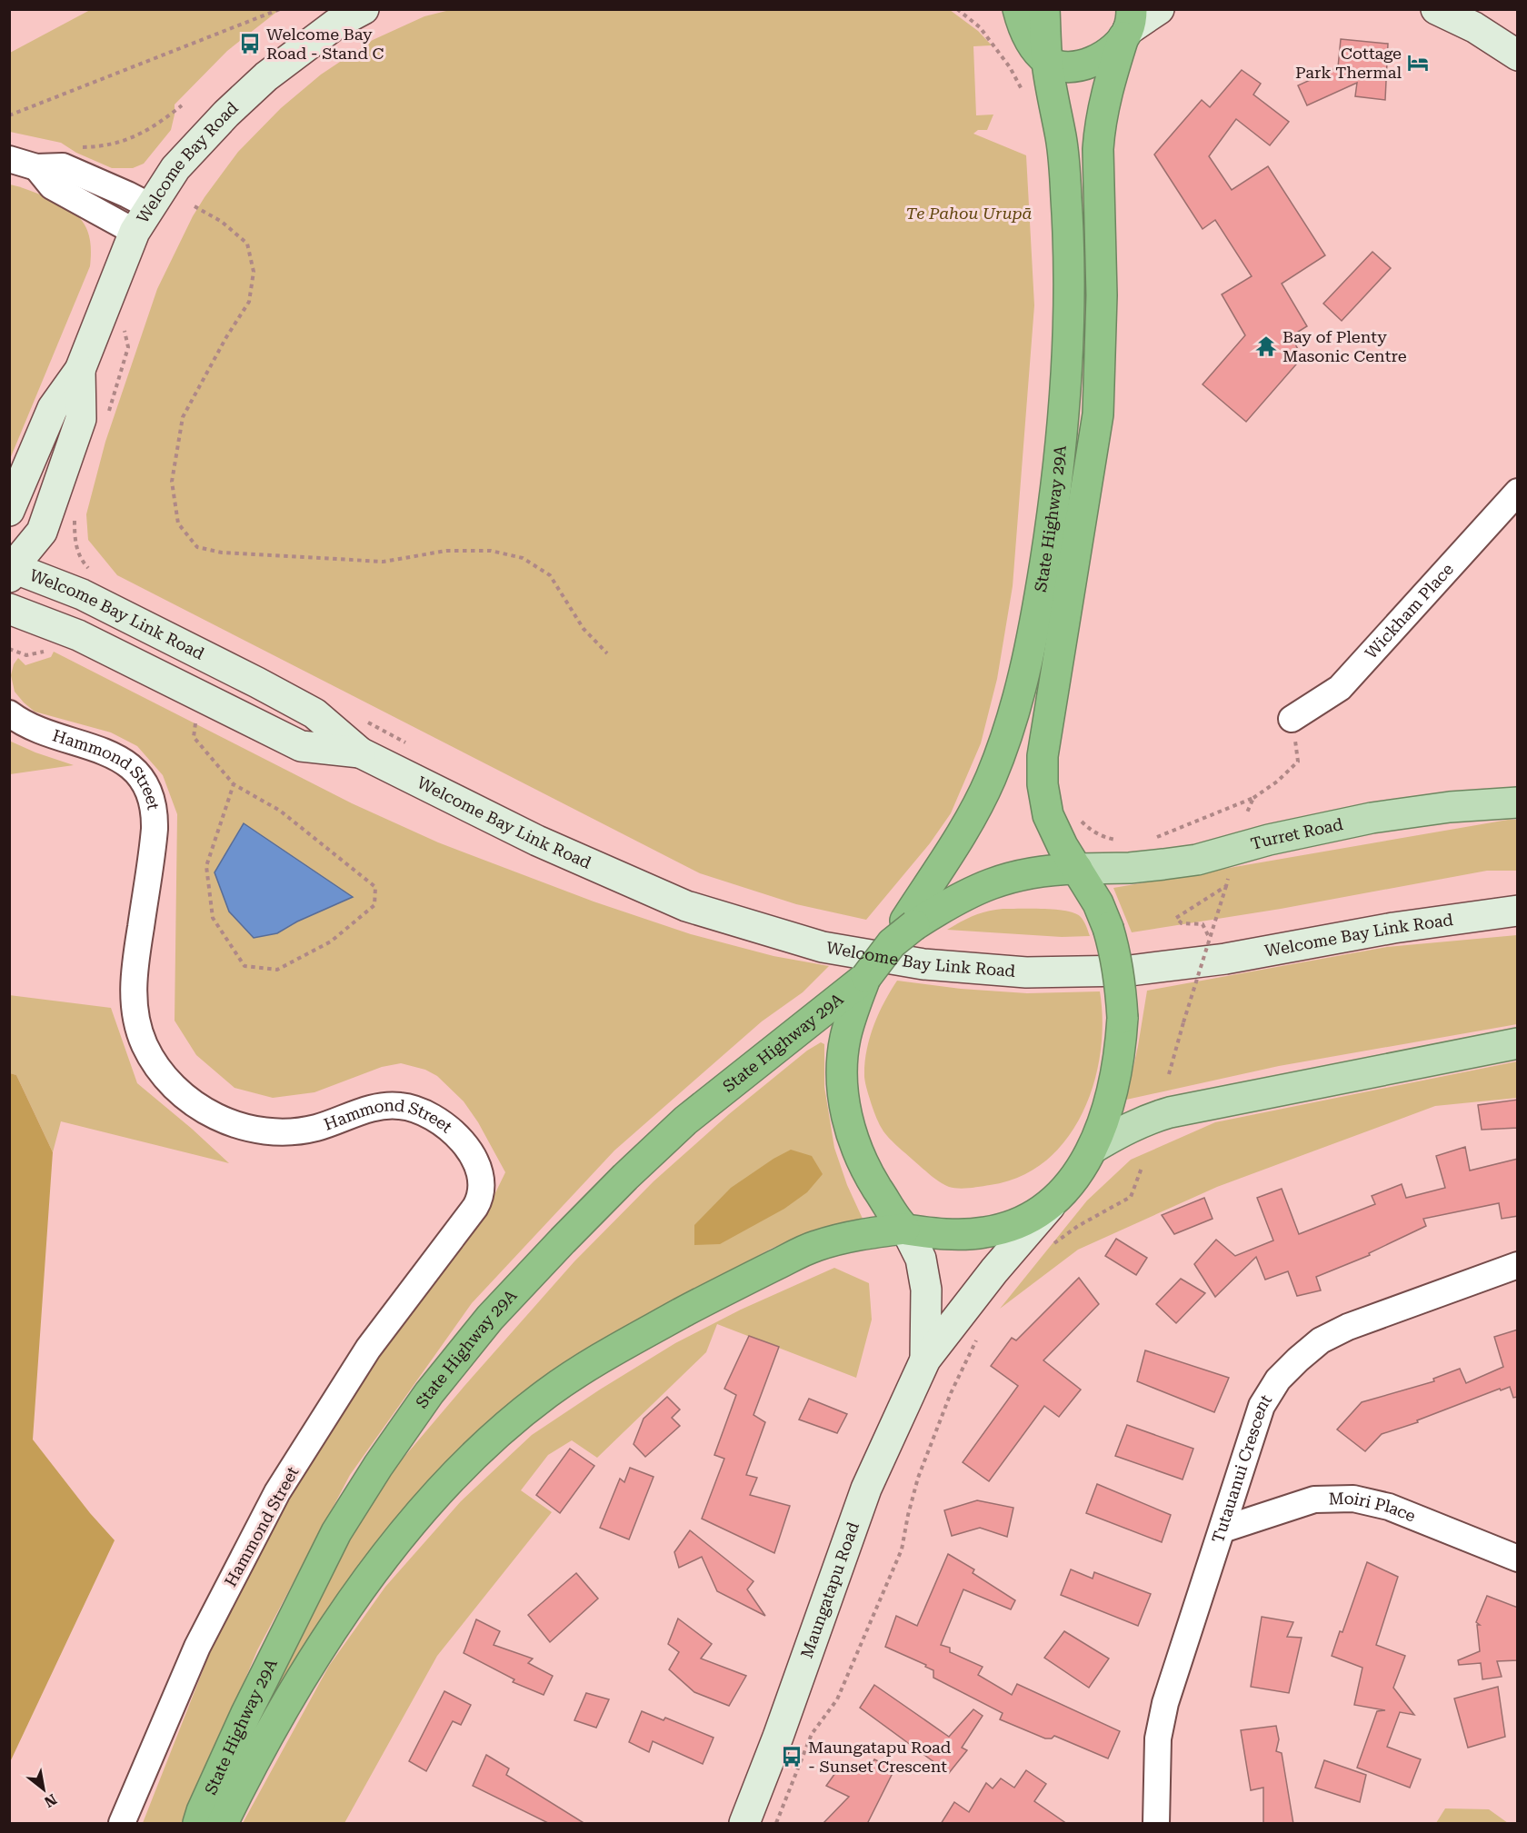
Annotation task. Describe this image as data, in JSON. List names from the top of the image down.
{
  "streets": {
    "highway": ["State Highway 29A"],
    "main road": [
      "Welcome Bay Road",
      "Welcome Bay Link Road",
      "Turret Road",
      "Maungatapu Road"
    ],
    "street": [
      "Wickham Place",
      "Hammond Street",
      "Tutauanui Crescent",
      "Moiri Place"
    ]
  },
  "crossings": [
    ["Welcome Bay Road", "Welcome Bay Link Road"],
    ["State Highway 29A", "Turret Road"],
    ["State Highway 29A", "Maungatapu Road"],
    ["Tutauanui Crescent", "Moiri Place"]
  ],
  "parks": ["Te Pahou Urupā"],
  "places": {
    "bus stop": ["Welcome Bay Road - Stand C", "Maungatapu Road - Sunset Crescent"],
    "hotel": ["Cottage Park Thermal"],
    "temple": ["Bay of Plenty Masonic Centre"]
  },
  "north": "bottom right"
}
